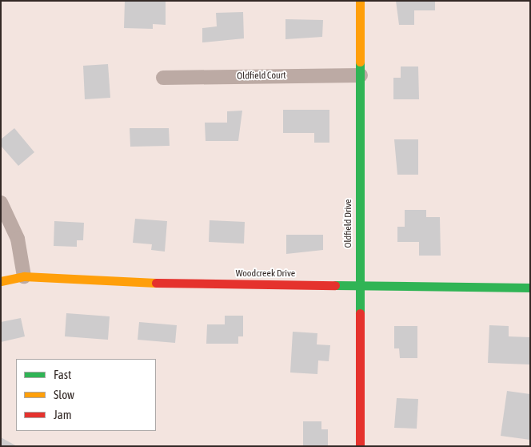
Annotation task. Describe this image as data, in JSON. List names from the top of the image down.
{
  "streets": {
    "street": ["Oldfield Court", "Oldfield Drive", "Woodcreek Drive"]
  },
  "crossings": [
    ["Oldfield Court", "Oldfield Drive"],
    ["Oldfield Drive", "Woodcreek Drive"]
  ],
  "legend": ["Fast", "Slow", "Jam"]
}
